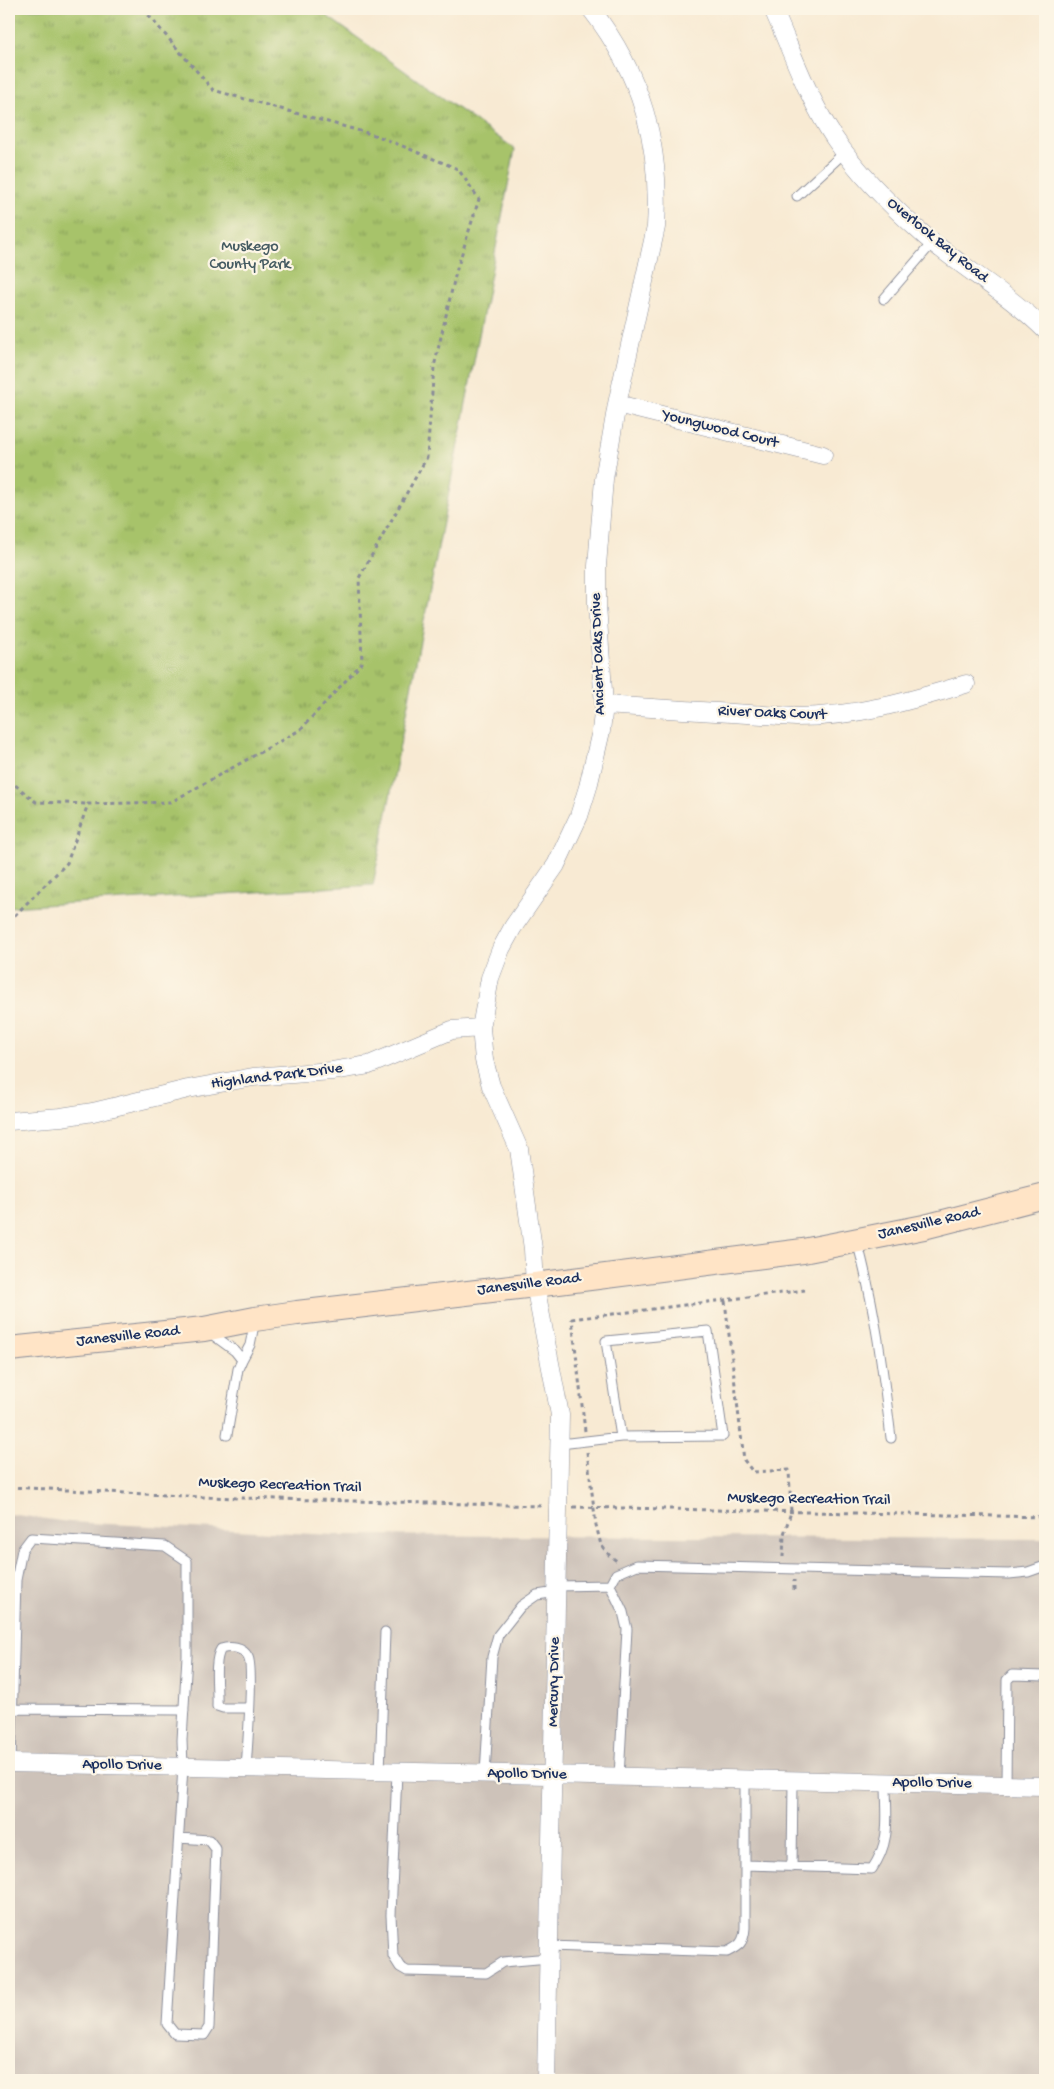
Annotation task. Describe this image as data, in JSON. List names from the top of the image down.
{
  "streets": {
    "main road": ["Janesville Road"],
    "street": [
      "Overlook Bay Road",
      "Youngwood Court",
      "Ancient Oaks Drive",
      "River Oaks Court",
      "Highland Park Drive",
      "Mercury Drive",
      "Apollo Drive"
    ],
    "path": ["Muskego Recreation Trail"]
  },
  "crossings": [
    ["Youngwood Court", "Ancient Oaks Drive"],
    ["Ancient Oaks Drive", "River Oaks Court"],
    ["Ancient Oaks Drive", "Highland Park Drive"],
    ["Ancient Oaks Drive", "Janesville Road"],
    ["Ancient Oaks Drive", "Mercury Drive"],
    ["Janesville Road", "Mercury Drive"],
    ["Mercury Drive", "Apollo Drive"]
  ],
  "parks": ["Muskego County Park"]
}
